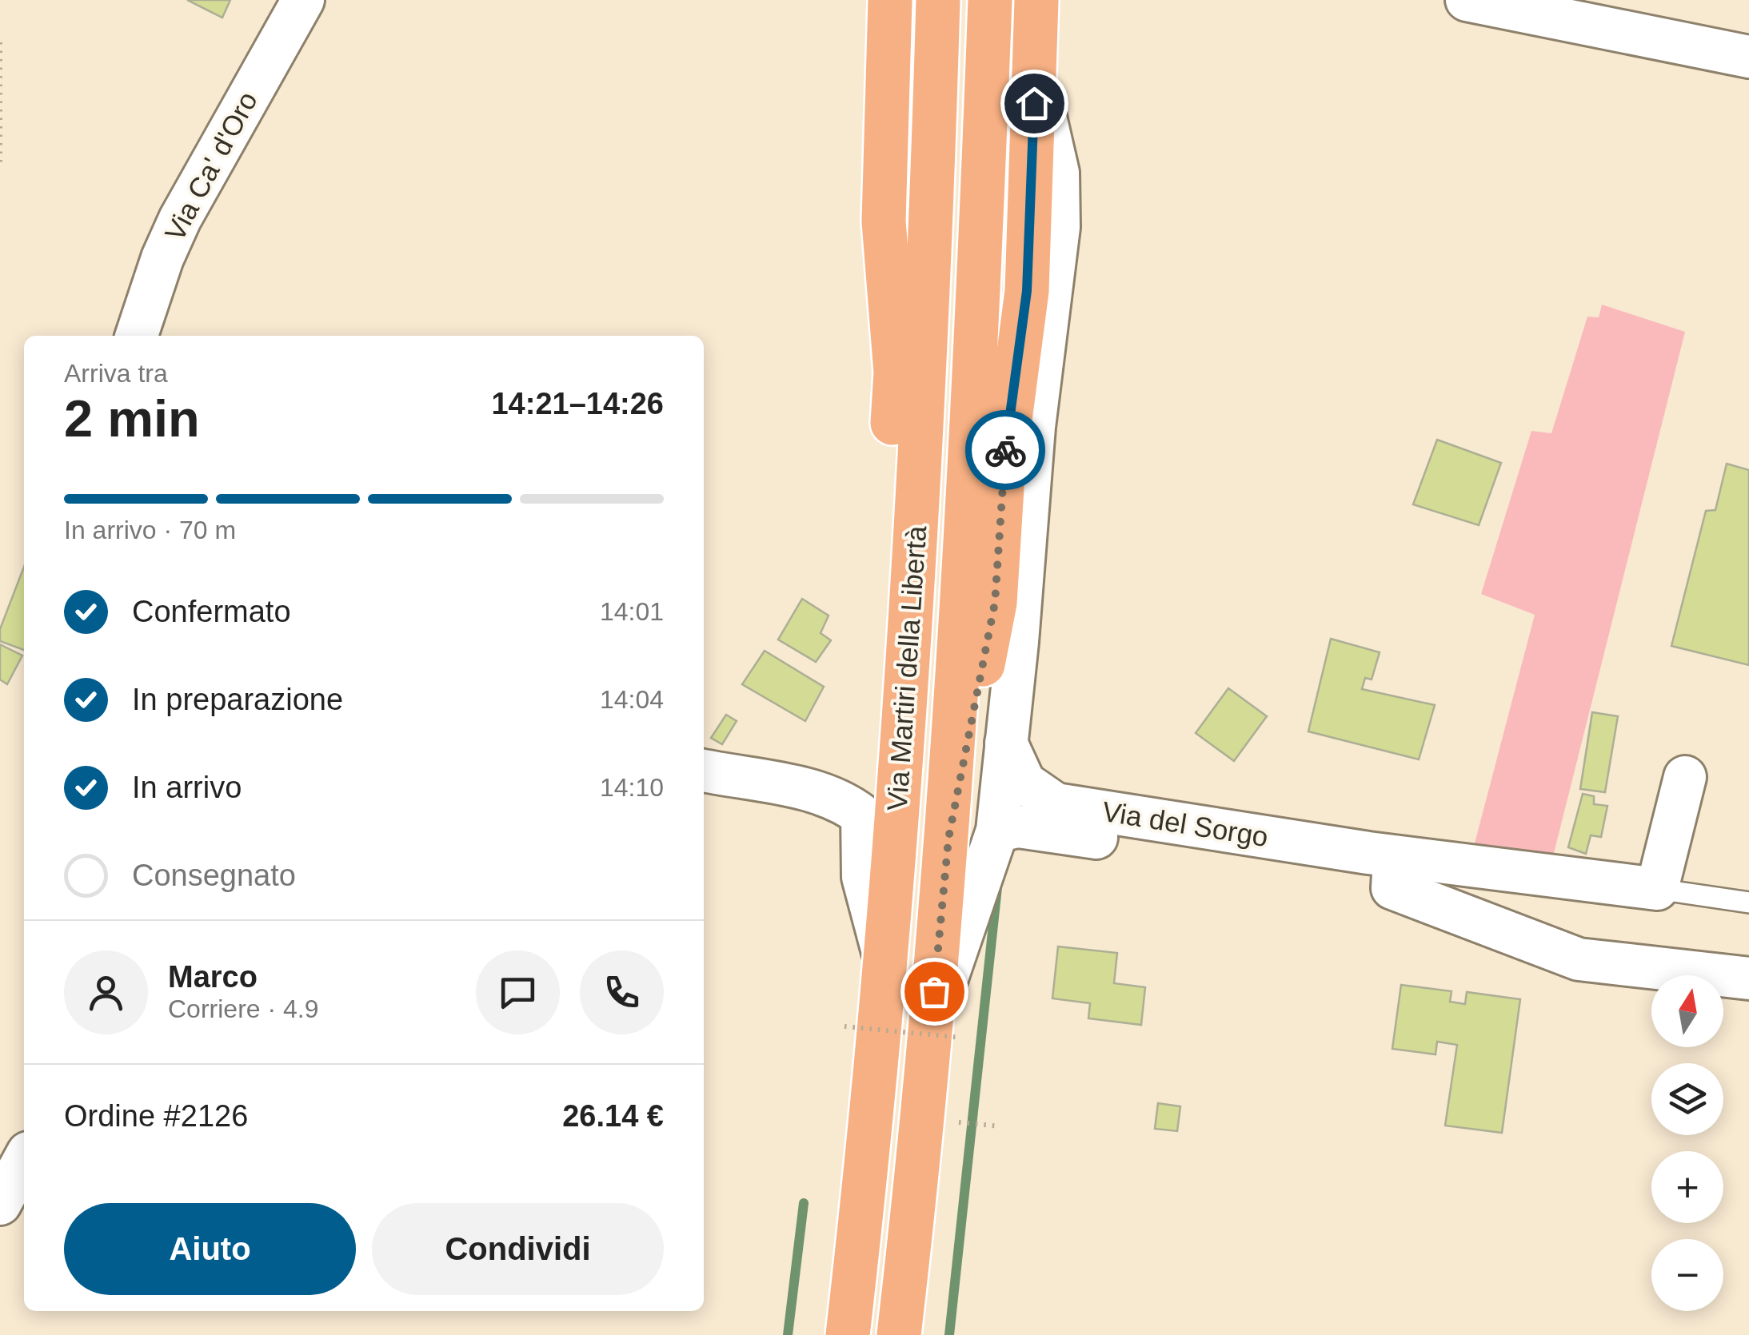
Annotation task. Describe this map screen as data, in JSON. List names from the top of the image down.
{
  "streets": {
    "main road": ["Via Martiri della Libertà"],
    "street": ["Via Ca' d'Oro", "Via del Sorgo"]
  },
  "crossings": [
    ["Via Martiri della Libertà", "Via del Sorgo"]
  ],
  "north": "top",
  "page": {
    "heading": ["2 min", "Arriva tra", "14:21–14:26"],
    "panel": [
      "Marco",
      "Corriere · 4.9",
      "Ordine #2126",
      "26.14 €"
    ],
    "bar": "In arrivo · 70 m",
    "list": [
      ["Confermato", "14:01"],
      ["In preparazione", "14:04"],
      ["In arrivo", "14:10"],
      "Consegnato"
    ],
    "map_buttons": ["+", "−"],
    "buttons": ["Aiuto", "Condividi"]
  }
}
